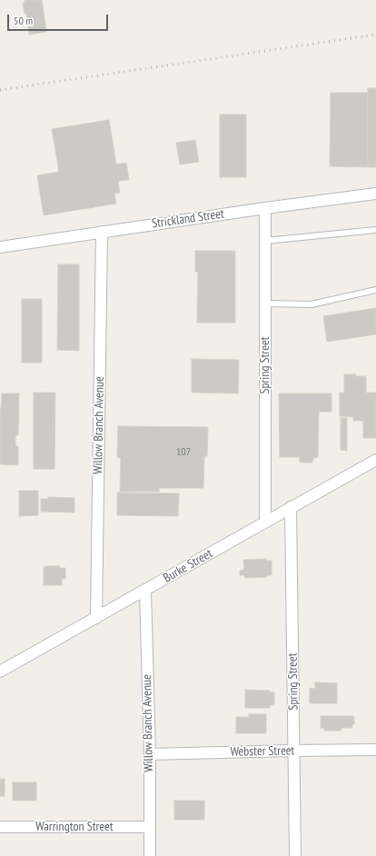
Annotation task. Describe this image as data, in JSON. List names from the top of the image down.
{
  "streets": {
    "street": [
      "Strickland Street",
      "Spring Street",
      "Willow Branch Avenue",
      "Burke Street",
      "Webster Street",
      "Warrington Street"
    ]
  },
  "crossings": [
    ["Strickland Street", "Spring Street"],
    ["Strickland Street", "Willow Branch Avenue"],
    ["Spring Street", "Burke Street"],
    ["Spring Street", "Webster Street"],
    ["Willow Branch Avenue", "Burke Street"],
    ["Willow Branch Avenue", "Webster Street"],
    ["Willow Branch Avenue", "Warrington Street"]
  ],
  "house_numbers": ["107"],
  "scale_bar": "50 m"
}
